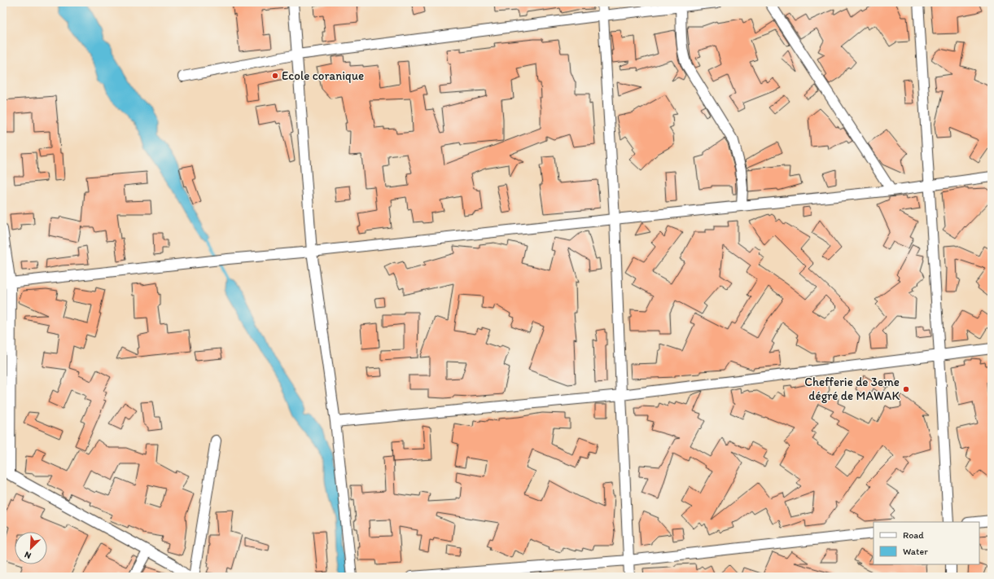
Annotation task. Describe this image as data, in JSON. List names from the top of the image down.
{
  "places": ["Ecole coranique", "Chefferie de 3eme dégré de MAWAK"],
  "legend": ["Road", "Water"],
  "north": "bottom left"
}
